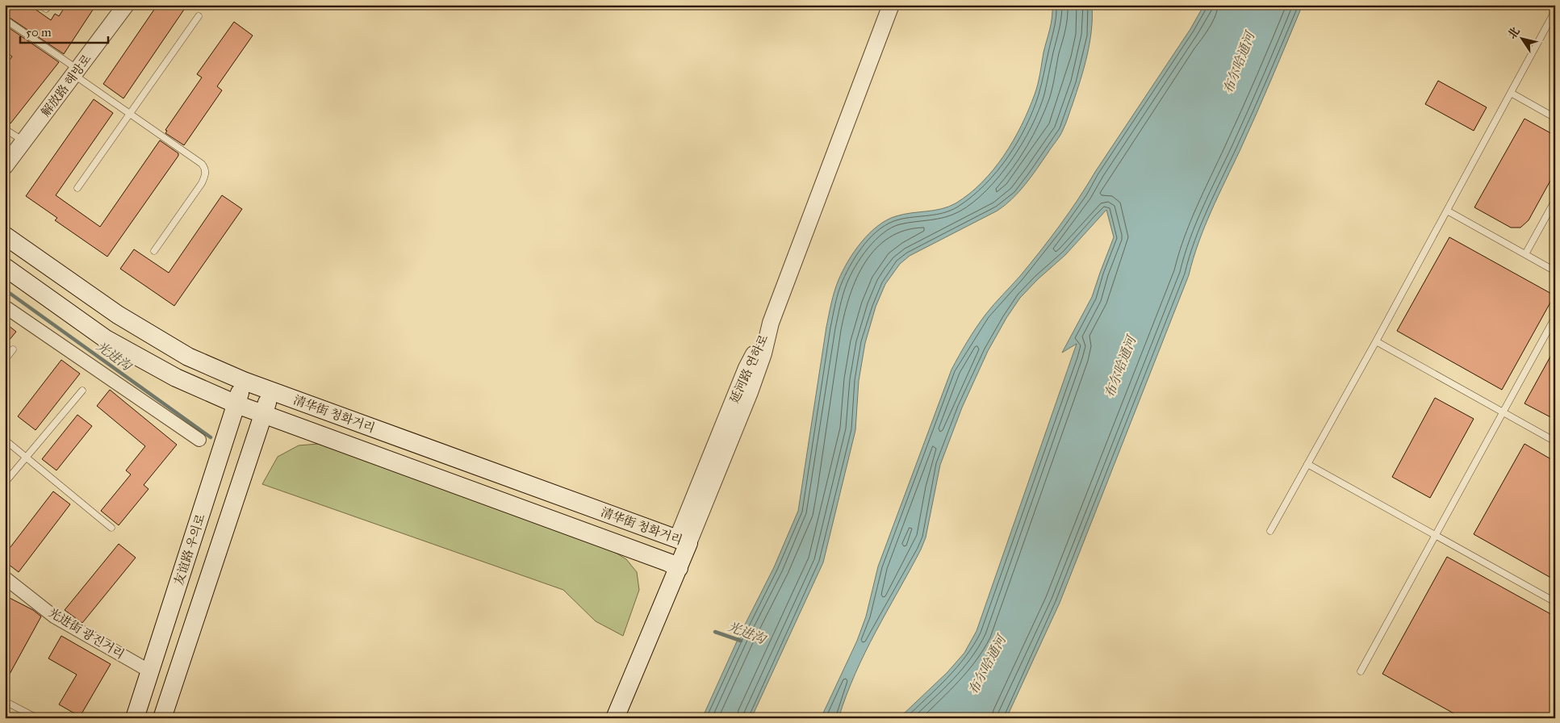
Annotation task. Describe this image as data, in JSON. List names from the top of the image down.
{
  "streets": {
    "main road": ["延河路 연하로", "清华街 청화거리", "友谊路 우의로"],
    "street": ["解放路 해방로", "光进街 광진거리"]
  },
  "crossings": [
    ["延河路 연하로", "清华街 청화거리"],
    ["清华街 청화거리", "友谊路 우의로"],
    ["友谊路 우의로", "光进街 광진거리"]
  ],
  "water": ["布尔哈通河", "光进沟"],
  "scale_bar": "50 m",
  "north": "top left"
}
